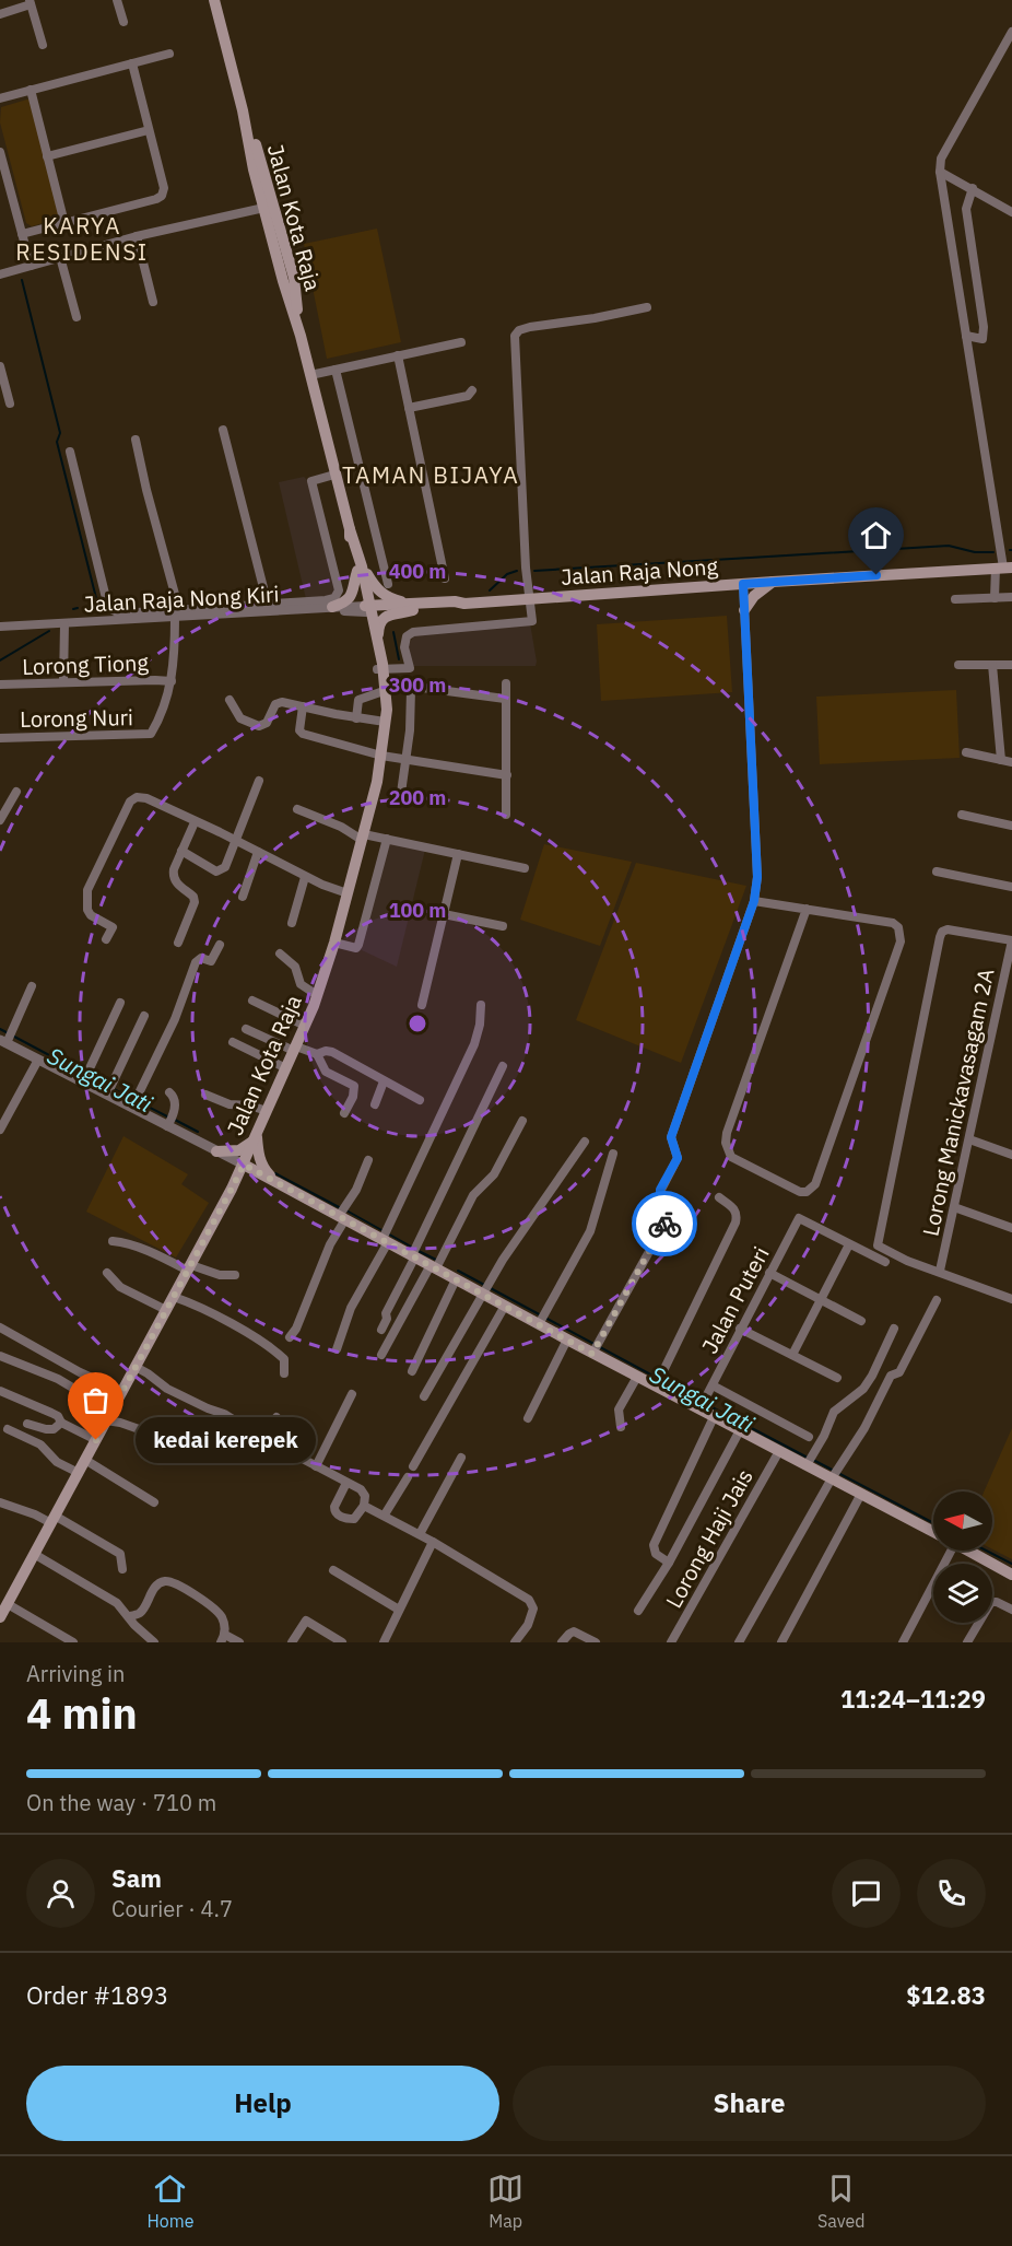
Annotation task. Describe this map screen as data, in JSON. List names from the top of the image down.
{
  "streets": {
    "main road": ["Jalan Kota Raja", "Jalan Raja Nong"],
    "street": [
      "Jalan Raja Nong Kiri",
      "Lorong Tiong",
      "Lorong Nuri",
      "Lorong Manickavasagam 2A",
      "Jalan Puteri",
      "Lorong Haji Jais"
    ]
  },
  "crossings": [
    ["Jalan Kota Raja", "Jalan Raja Nong"],
    ["Jalan Kota Raja", "Jalan Raja Nong Kiri"],
    ["Jalan Raja Nong", "Jalan Raja Nong Kiri"],
    ["Jalan Raja Nong Kiri", "Lorong Nuri"],
    ["Lorong Tiong", "Lorong Nuri"]
  ],
  "districts": ["KARYA RESIDENSI", "TAMAN BIJAYA"],
  "water": ["Sungai Jati"],
  "places": ["kedai kerepek"],
  "north": "left",
  "page": {
    "bubble": "kedai kerepek",
    "heading": ["4 min", "Arriving in", "11:24–11:29"],
    "panel": [
      "Sam",
      "Courier · 4.7",
      "Order #1893",
      "$12.83"
    ],
    "bar": "On the way · 710 m",
    "buttons": ["Help", "Share"],
    "tabs": ["Home", "Map", "Saved"]
  },
  "rings": [
    "400 m",
    "300 m",
    "200 m",
    "100 m"
  ]
}
